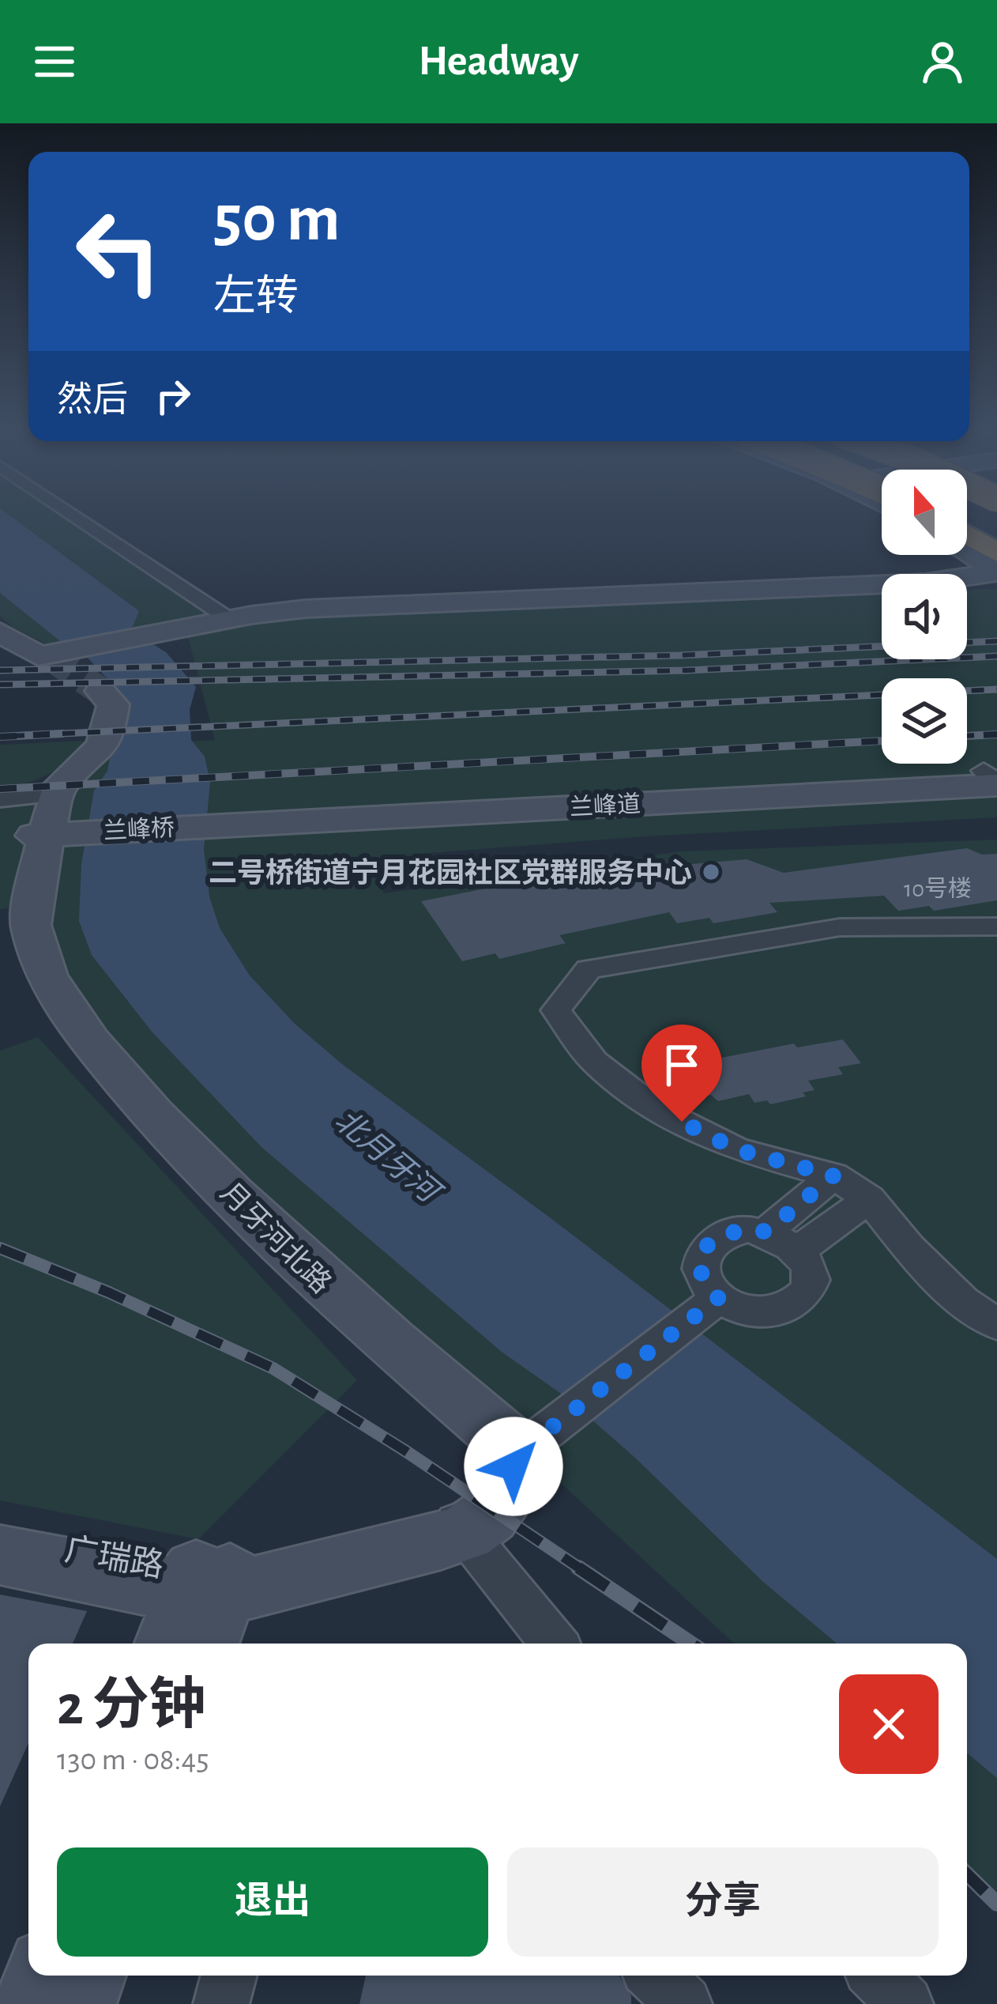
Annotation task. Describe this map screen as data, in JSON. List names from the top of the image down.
{
  "streets": {
    "street": [
      "兰峰道",
      "兰峰桥",
      "月牙河北路",
      "广瑞路"
    ]
  },
  "crossings": [
    ["兰峰道", "兰峰桥"],
    ["兰峰桥", "月牙河北路"]
  ],
  "water": ["北月牙河"],
  "places": ["二号桥街道宁月花园社区党群服务中心"],
  "house_numbers": ["10号楼"],
  "north": "top",
  "page": {
    "header": "Headway",
    "turn": ["50 m", "左转"],
    "then": "然后",
    "heading": ["2 分钟", "130 m · 08:45"],
    "buttons": ["退出", "分享"]
  }
}
